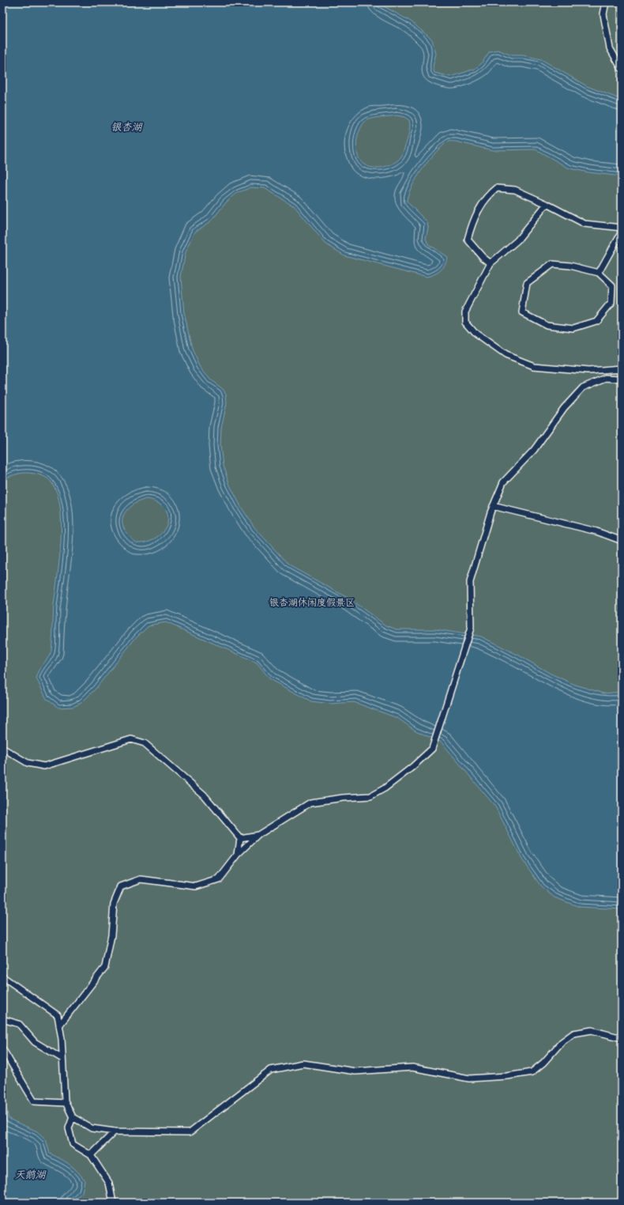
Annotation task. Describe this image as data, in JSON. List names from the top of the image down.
{
  "water": ["银杏湖", "天鹅湖"],
  "parks": ["银杏湖休闲度假景区"]
}
